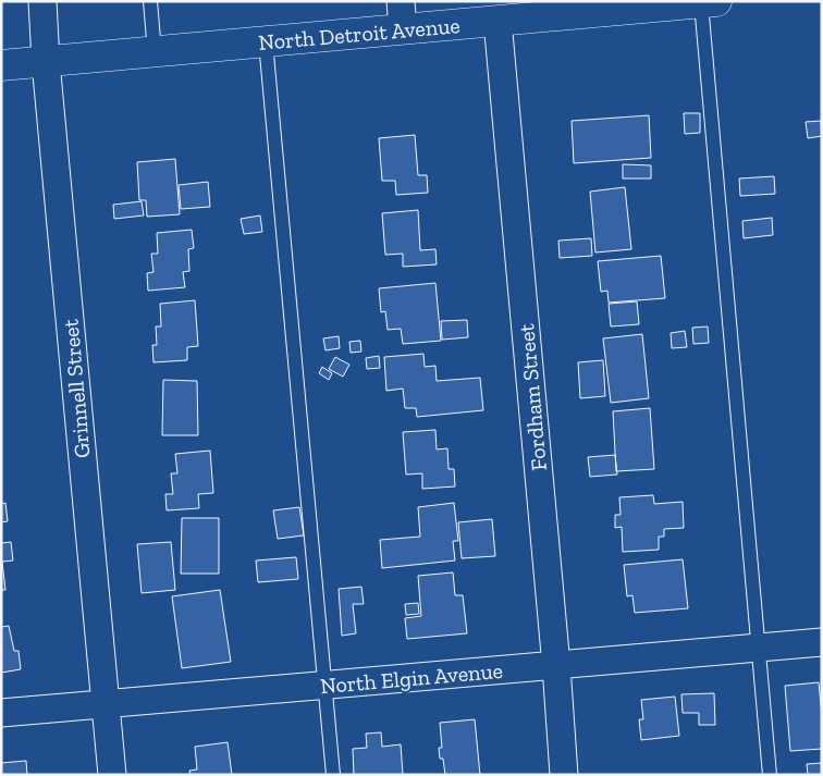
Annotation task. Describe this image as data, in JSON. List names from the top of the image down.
{
  "streets": {
    "street": [
      "North Detroit Avenue",
      "Grinnell Street",
      "Fordham Street",
      "North Elgin Avenue"
    ]
  },
  "crossings": [
    ["North Detroit Avenue", "Grinnell Street"],
    ["North Detroit Avenue", "Fordham Street"],
    ["Grinnell Street", "North Elgin Avenue"],
    ["Fordham Street", "North Elgin Avenue"]
  ]
}
